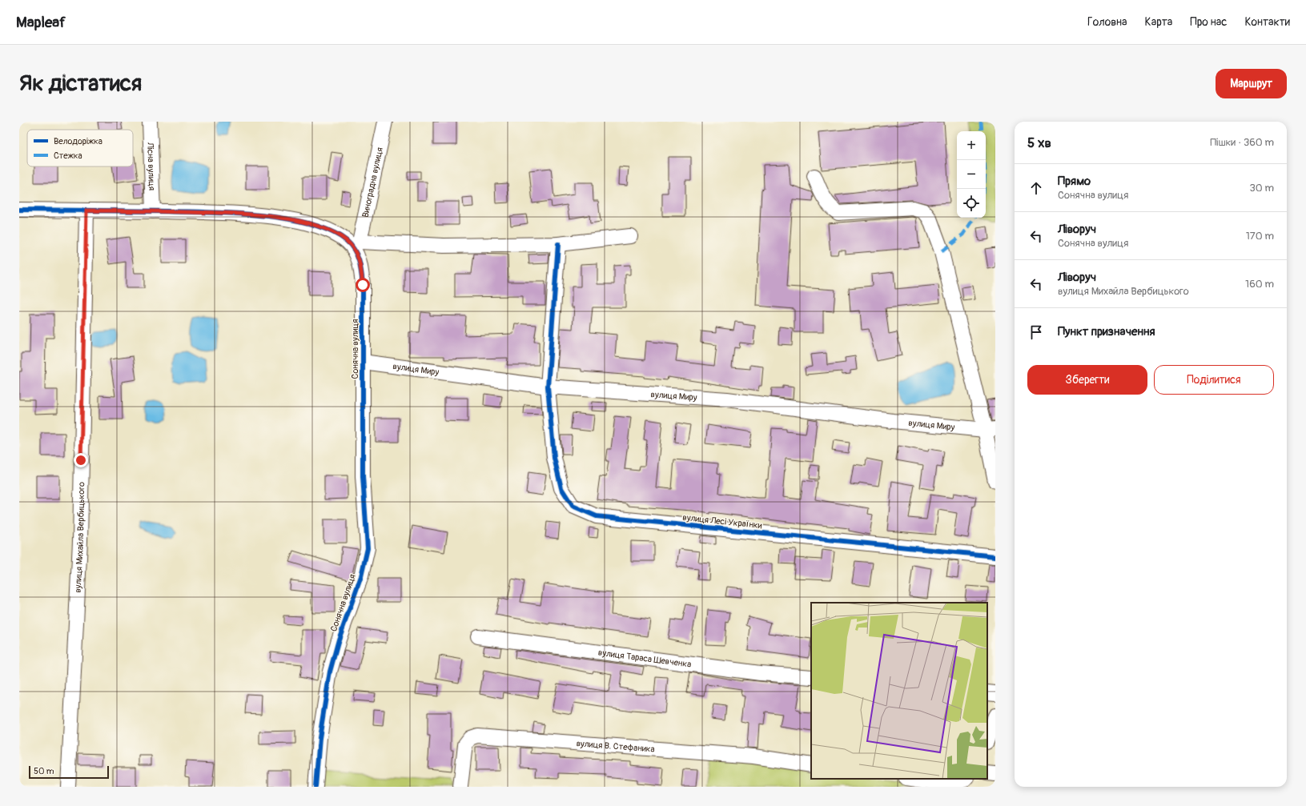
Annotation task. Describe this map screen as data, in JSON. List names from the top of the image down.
{
  "streets": {
    "street": [
      "Лісна вулиця",
      "Виноградна вулиця",
      "Сонячна вулиця",
      "вулиця Миру",
      "вулиця Лесі Українки",
      "вулиця Михайла Вербицького",
      "вулиця Тараса Шевченка",
      "вулиця В. Стефаника"
    ]
  },
  "crossings": [
    ["Лісна вулиця", "Сонячна вулиця"],
    ["Виноградна вулиця", "Сонячна вулиця"],
    ["Сонячна вулиця", "вулиця Миру"],
    ["Сонячна вулиця", "вулиця Михайла Вербицького"],
    ["вулиця Миру", "вулиця Лесі Українки"]
  ],
  "legend": ["Велодоріжка", "Стежка"],
  "scale_bar": "50 m",
  "page": {
    "header": "Mapleaf",
    "nav": [
      "Головна",
      "Карта",
      "Про нас",
      "Контакти"
    ],
    "buttons": [
      "Маршрут",
      ["Зберегти", "Поділитися"]
    ],
    "title": "Як дістатися",
    "heading": ["5 хв", "Пішки · 360 m"],
    "map_buttons": ["+", "−"],
    "list": [
      ["Прямо", "Сонячна вулиця", "30 m"],
      ["Ліворуч", "Сонячна вулиця", "170 m"],
      ["Ліворуч", "вулиця Михайла Вербицького", "160 m"],
      "Пункт призначення"
    ],
    "scale": "50 m"
  }
}
